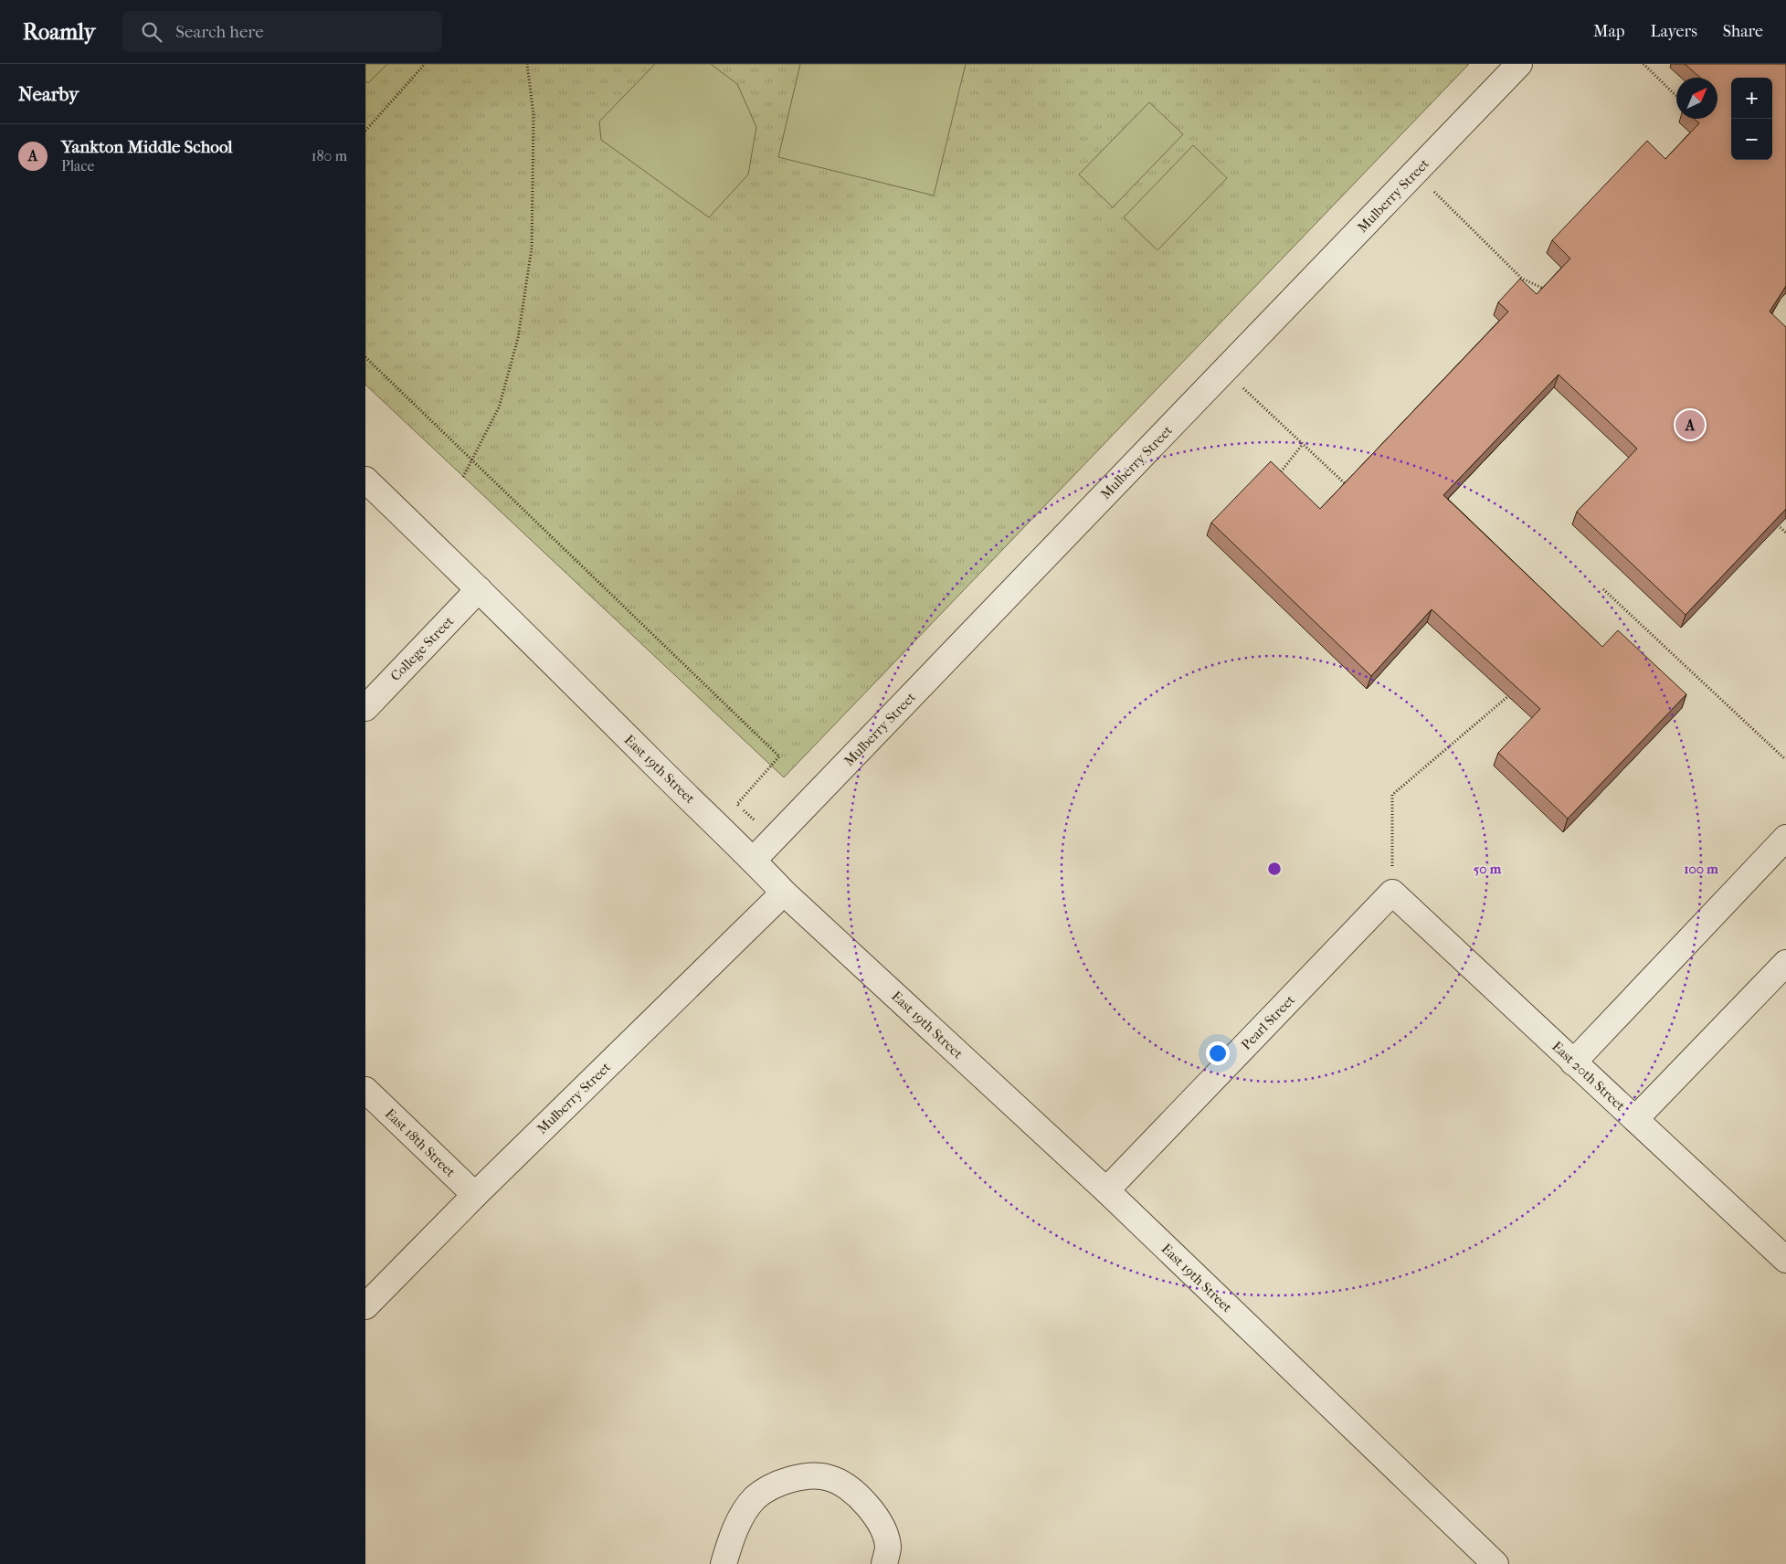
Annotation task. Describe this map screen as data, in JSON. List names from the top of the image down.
{
  "streets": {
    "street": [
      "Mulberry Street",
      "College Street",
      "East 19th Street",
      "Pearl Street",
      "East 20th Street",
      "East 18th Street"
    ]
  },
  "crossings": [
    ["Mulberry Street", "East 19th Street"],
    ["Mulberry Street", "East 18th Street"],
    ["College Street", "East 19th Street"],
    ["East 19th Street", "Pearl Street"],
    ["Pearl Street", "East 20th Street"]
  ],
  "north": "top right",
  "page": {
    "header": "Roamly",
    "search": "Search here",
    "nav": ["Map", "Layers", "Share"],
    "heading": "Nearby",
    "map_buttons": ["+", "−"],
    "list": [
      {
        "mark": "A",
        "name": "Yankton Middle School",
        "note": "Place",
        "value": "180 m"
      }
    ],
    "pins": "A"
  },
  "rings": ["50 m", "100 m"]
}
